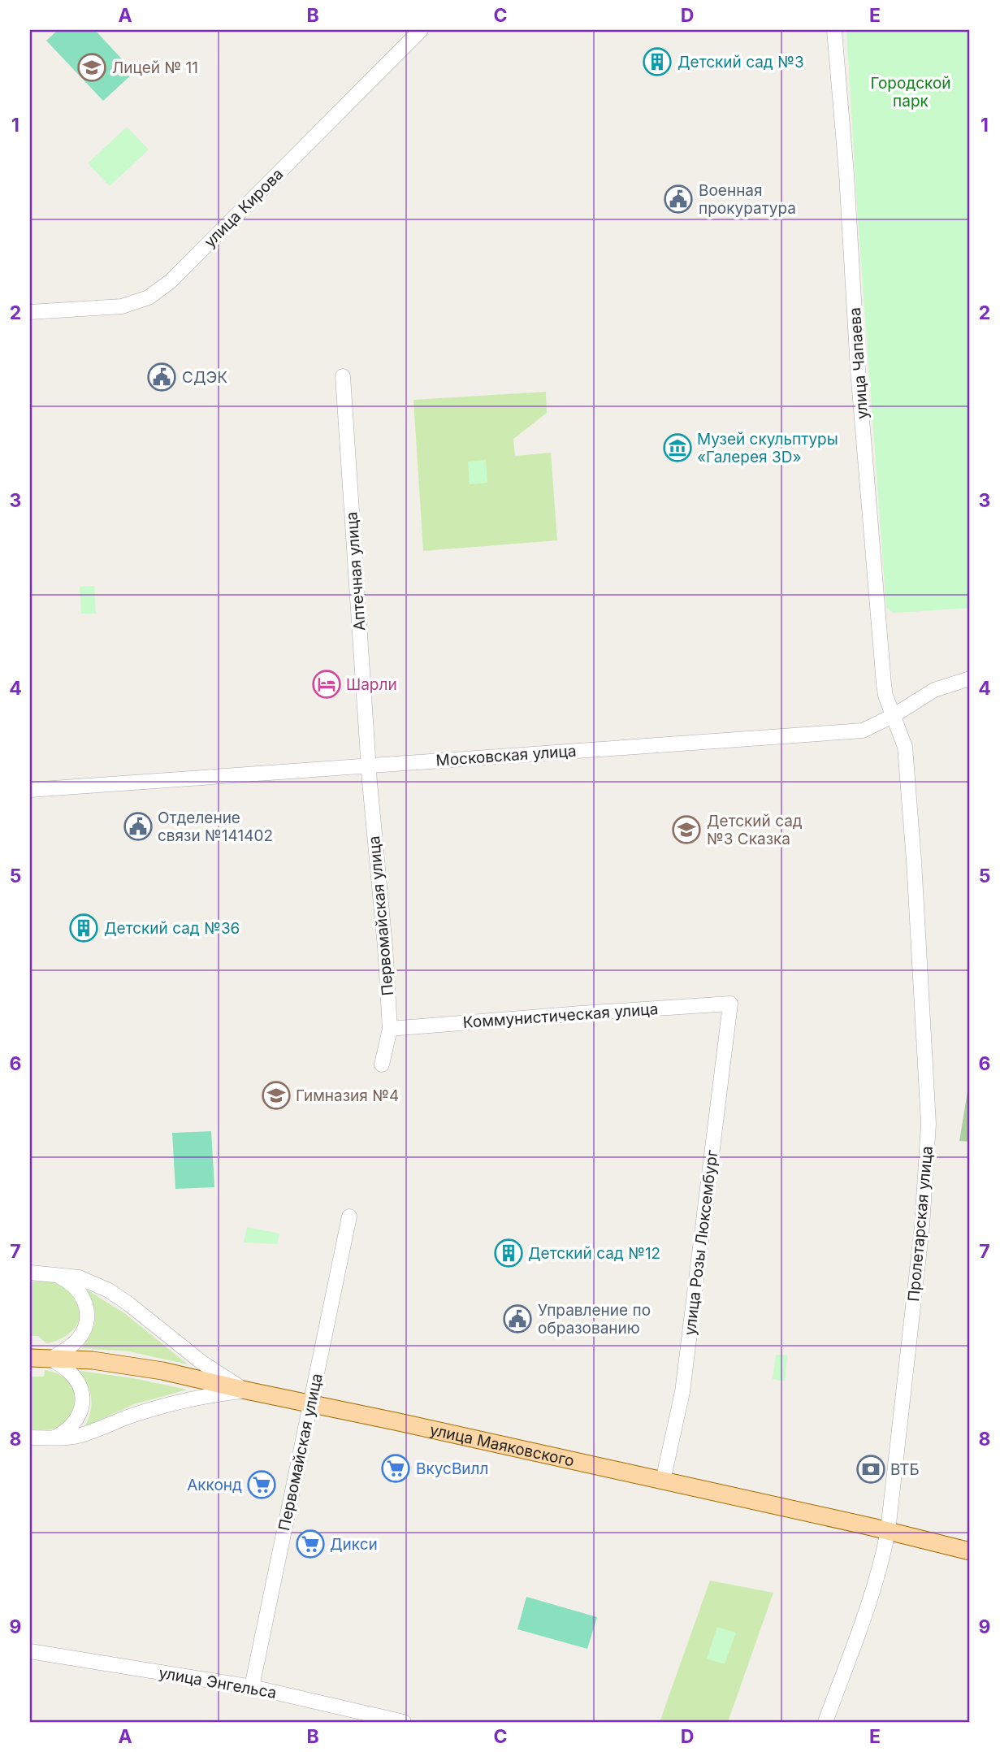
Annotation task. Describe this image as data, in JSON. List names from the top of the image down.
{
  "streets": {
    "main road": ["улица Маяковского"],
    "street": [
      "улица Кирова",
      "улица Чапаева",
      "Аптечная улица",
      "Московская улица",
      "Первомайская улица",
      "Коммунистическая улица",
      "Пролетарская улица",
      "улица Розы Люксембург",
      "улица Энгельса"
    ]
  },
  "crossings": [
    ["улица Чапаева", "Московская улица"],
    ["улица Чапаева", "Пролетарская улица"],
    ["Аптечная улица", "Московская улица"],
    ["Аптечная улица", "Первомайская улица"],
    ["Московская улица", "Первомайская улица"],
    ["Московская улица", "Пролетарская улица"],
    ["Первомайская улица", "Коммунистическая улица"],
    ["Первомайская улица", "улица Маяковского"],
    ["Первомайская улица", "улица Энгельса"],
    ["Коммунистическая улица", "улица Розы Люксембург"],
    ["Пролетарская улица", "улица Маяковского"],
    ["улица Розы Люксембург", "улица Маяковского"]
  ],
  "parks": ["Городской парк"],
  "places": {
    "building": ["Детский сад №3", "Детский сад №36", "Детский сад №12"],
    "school or university": ["Лицей № 11", "Детский сад №3 Сказка", "Гимназия №4"],
    "public building": [
      "Военная прокуратура",
      "СДЭК",
      "Отделение связи №141402",
      "Управление по образованию"
    ],
    "museum": ["Музей скульптуры «Галерея 3D»"],
    "hotel": ["Шарли"],
    "supermarket": ["ВкусВилл", "Акконд", "Дикси"],
    "bank": ["ВТБ"]
  },
  "grid": {
    "columns": [
      "A",
      "B",
      "C",
      "D",
      "E"
    ],
    "rows": [
      "1",
      "2",
      "3",
      "4",
      "5",
      "6",
      "7",
      "8",
      "9"
    ]
  }
}
